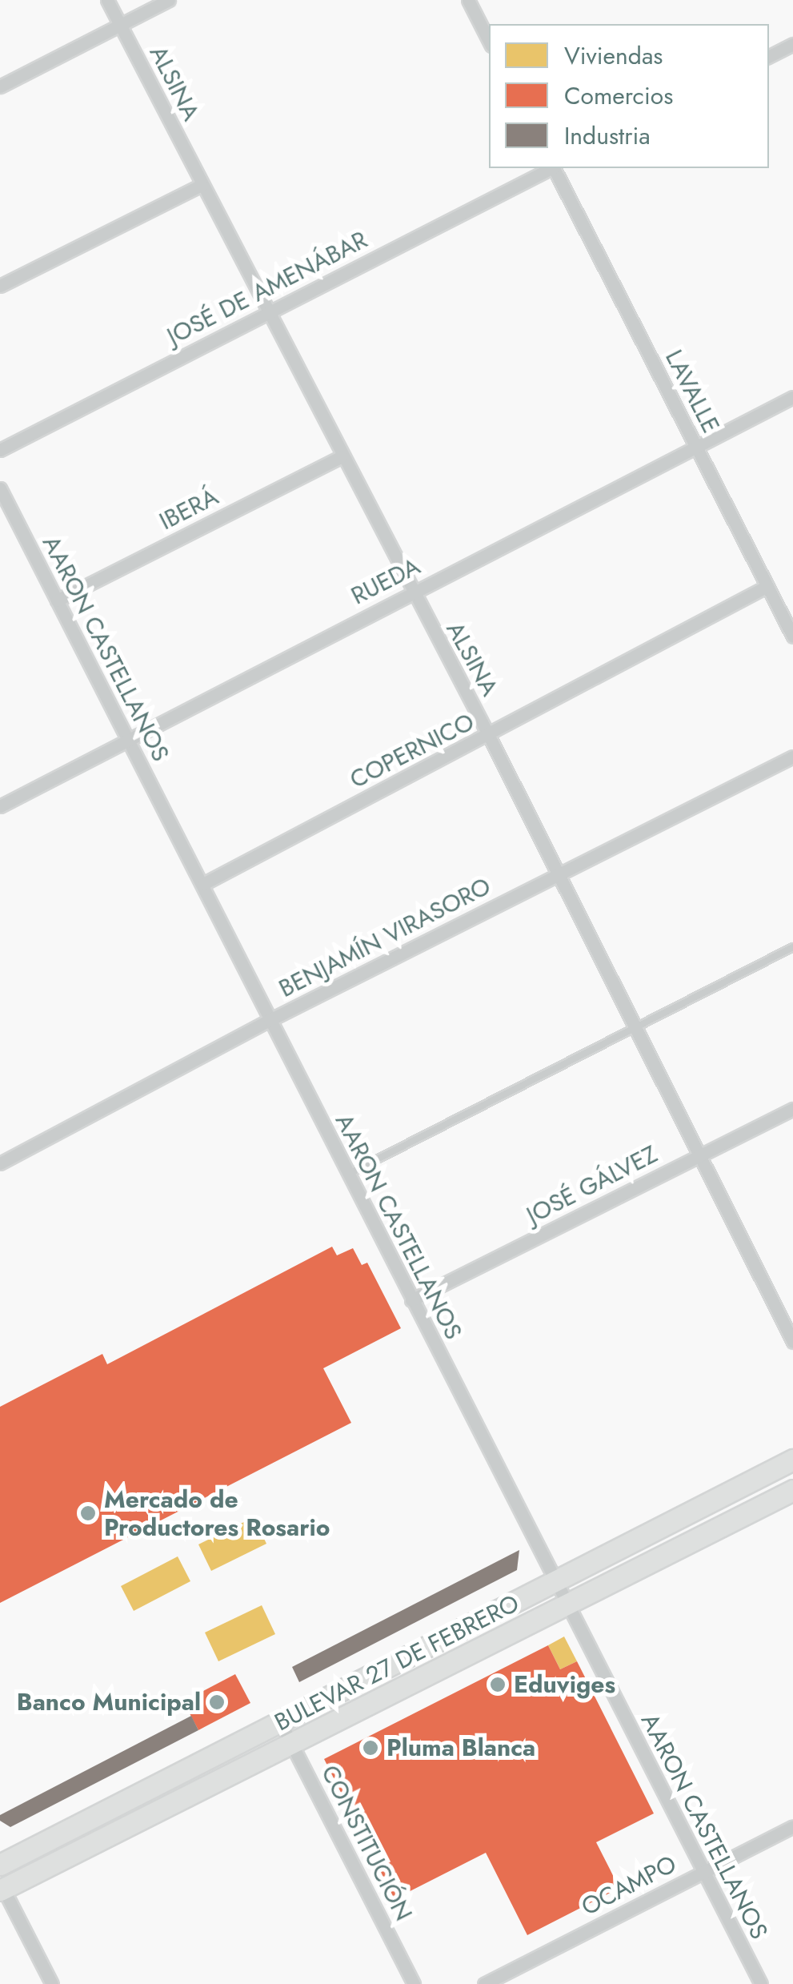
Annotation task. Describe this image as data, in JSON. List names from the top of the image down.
{
  "streets": {
    "main road": ["BULEVAR 27 DE FEBRERO"],
    "street": [
      "ALSINA",
      "JOSÉ DE AMENÁBAR",
      "LAVALLE",
      "IBERÁ",
      "RUEDA",
      "AARON CASTELLANOS",
      "COPERNICO",
      "BENJAMÍN VIRASORO",
      "JOSÉ GÁLVEZ",
      "CONSTITUCIÓN",
      "OCAMPO"
    ]
  },
  "crossings": [
    ["ALSINA", "JOSÉ DE AMENÁBAR"],
    ["ALSINA", "IBERÁ"],
    ["ALSINA", "RUEDA"],
    ["ALSINA", "COPERNICO"],
    ["ALSINA", "BENJAMÍN VIRASORO"],
    ["ALSINA", "JOSÉ GÁLVEZ"],
    ["LAVALLE", "RUEDA"],
    ["LAVALLE", "COPERNICO"],
    ["IBERÁ", "AARON CASTELLANOS"],
    ["RUEDA", "AARON CASTELLANOS"],
    ["AARON CASTELLANOS", "COPERNICO"],
    ["AARON CASTELLANOS", "BENJAMÍN VIRASORO"],
    ["AARON CASTELLANOS", "JOSÉ GÁLVEZ"],
    ["AARON CASTELLANOS", "BULEVAR 27 DE FEBRERO"],
    ["AARON CASTELLANOS", "OCAMPO"],
    ["BULEVAR 27 DE FEBRERO", "CONSTITUCIÓN"]
  ],
  "places": [
    "Mercado de Productores Rosario",
    "Eduviges",
    "Banco Municipal",
    "Pluma Blanca"
  ],
  "legend": ["Viviendas", "Comercios", "Industria"]
}
